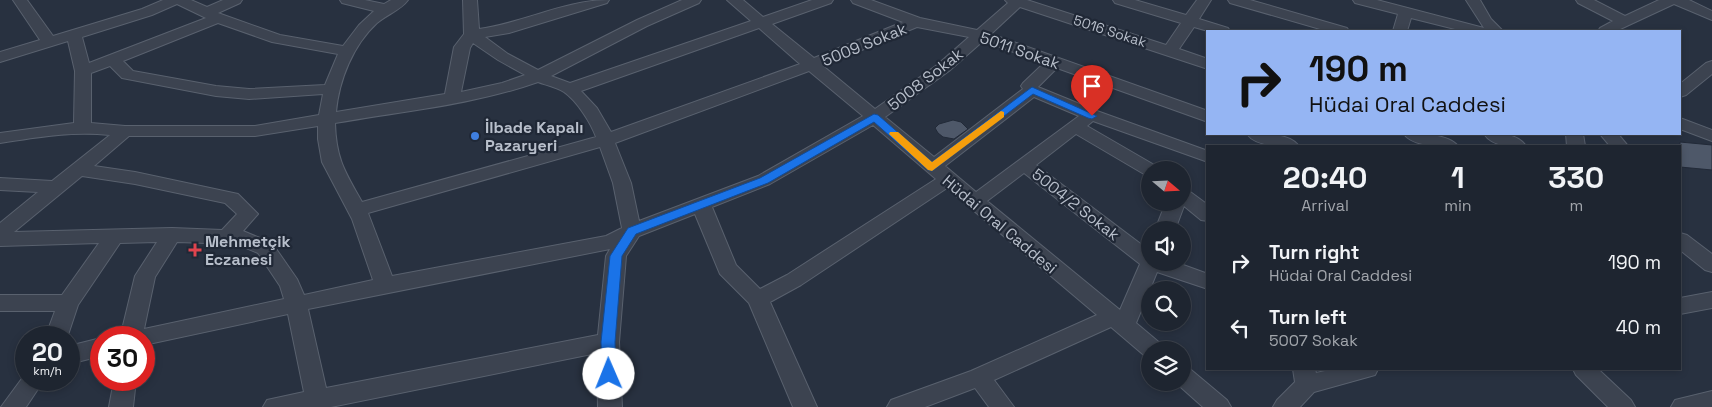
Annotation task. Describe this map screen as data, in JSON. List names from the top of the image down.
{
  "streets": {
    "street": [
      "5016 Sokak",
      "5009 Sokak",
      "5011 Sokak",
      "5008 Sokak",
      "5004/2 Sokak",
      "Hüdai Oral Caddesi"
    ]
  },
  "crossings": [
    ["5016 Sokak", "5008 Sokak"],
    ["5009 Sokak", "5011 Sokak"],
    ["5009 Sokak", "Hüdai Oral Caddesi"],
    ["5011 Sokak", "5008 Sokak"],
    ["5008 Sokak", "Hüdai Oral Caddesi"]
  ],
  "places": {
    "other": ["İlbade Kapalı Pazaryeri"],
    "health": ["Mehmetçik Eczanesi"]
  },
  "north": "right",
  "page": {
    "turn": ["190 m", "Hüdai Oral Caddesi"],
    "eta": [
      "20:40",
      "Arrival",
      "1",
      "min",
      "330",
      "m"
    ],
    "list": [
      {
        "name": "Turn right",
        "note": "Hüdai Oral Caddesi",
        "value": "190 m"
      },
      {
        "name": "Turn left",
        "note": "5007 Sokak",
        "value": "40 m"
      }
    ],
    "speed": "20 km/h",
    "limit": "30"
  }
}
